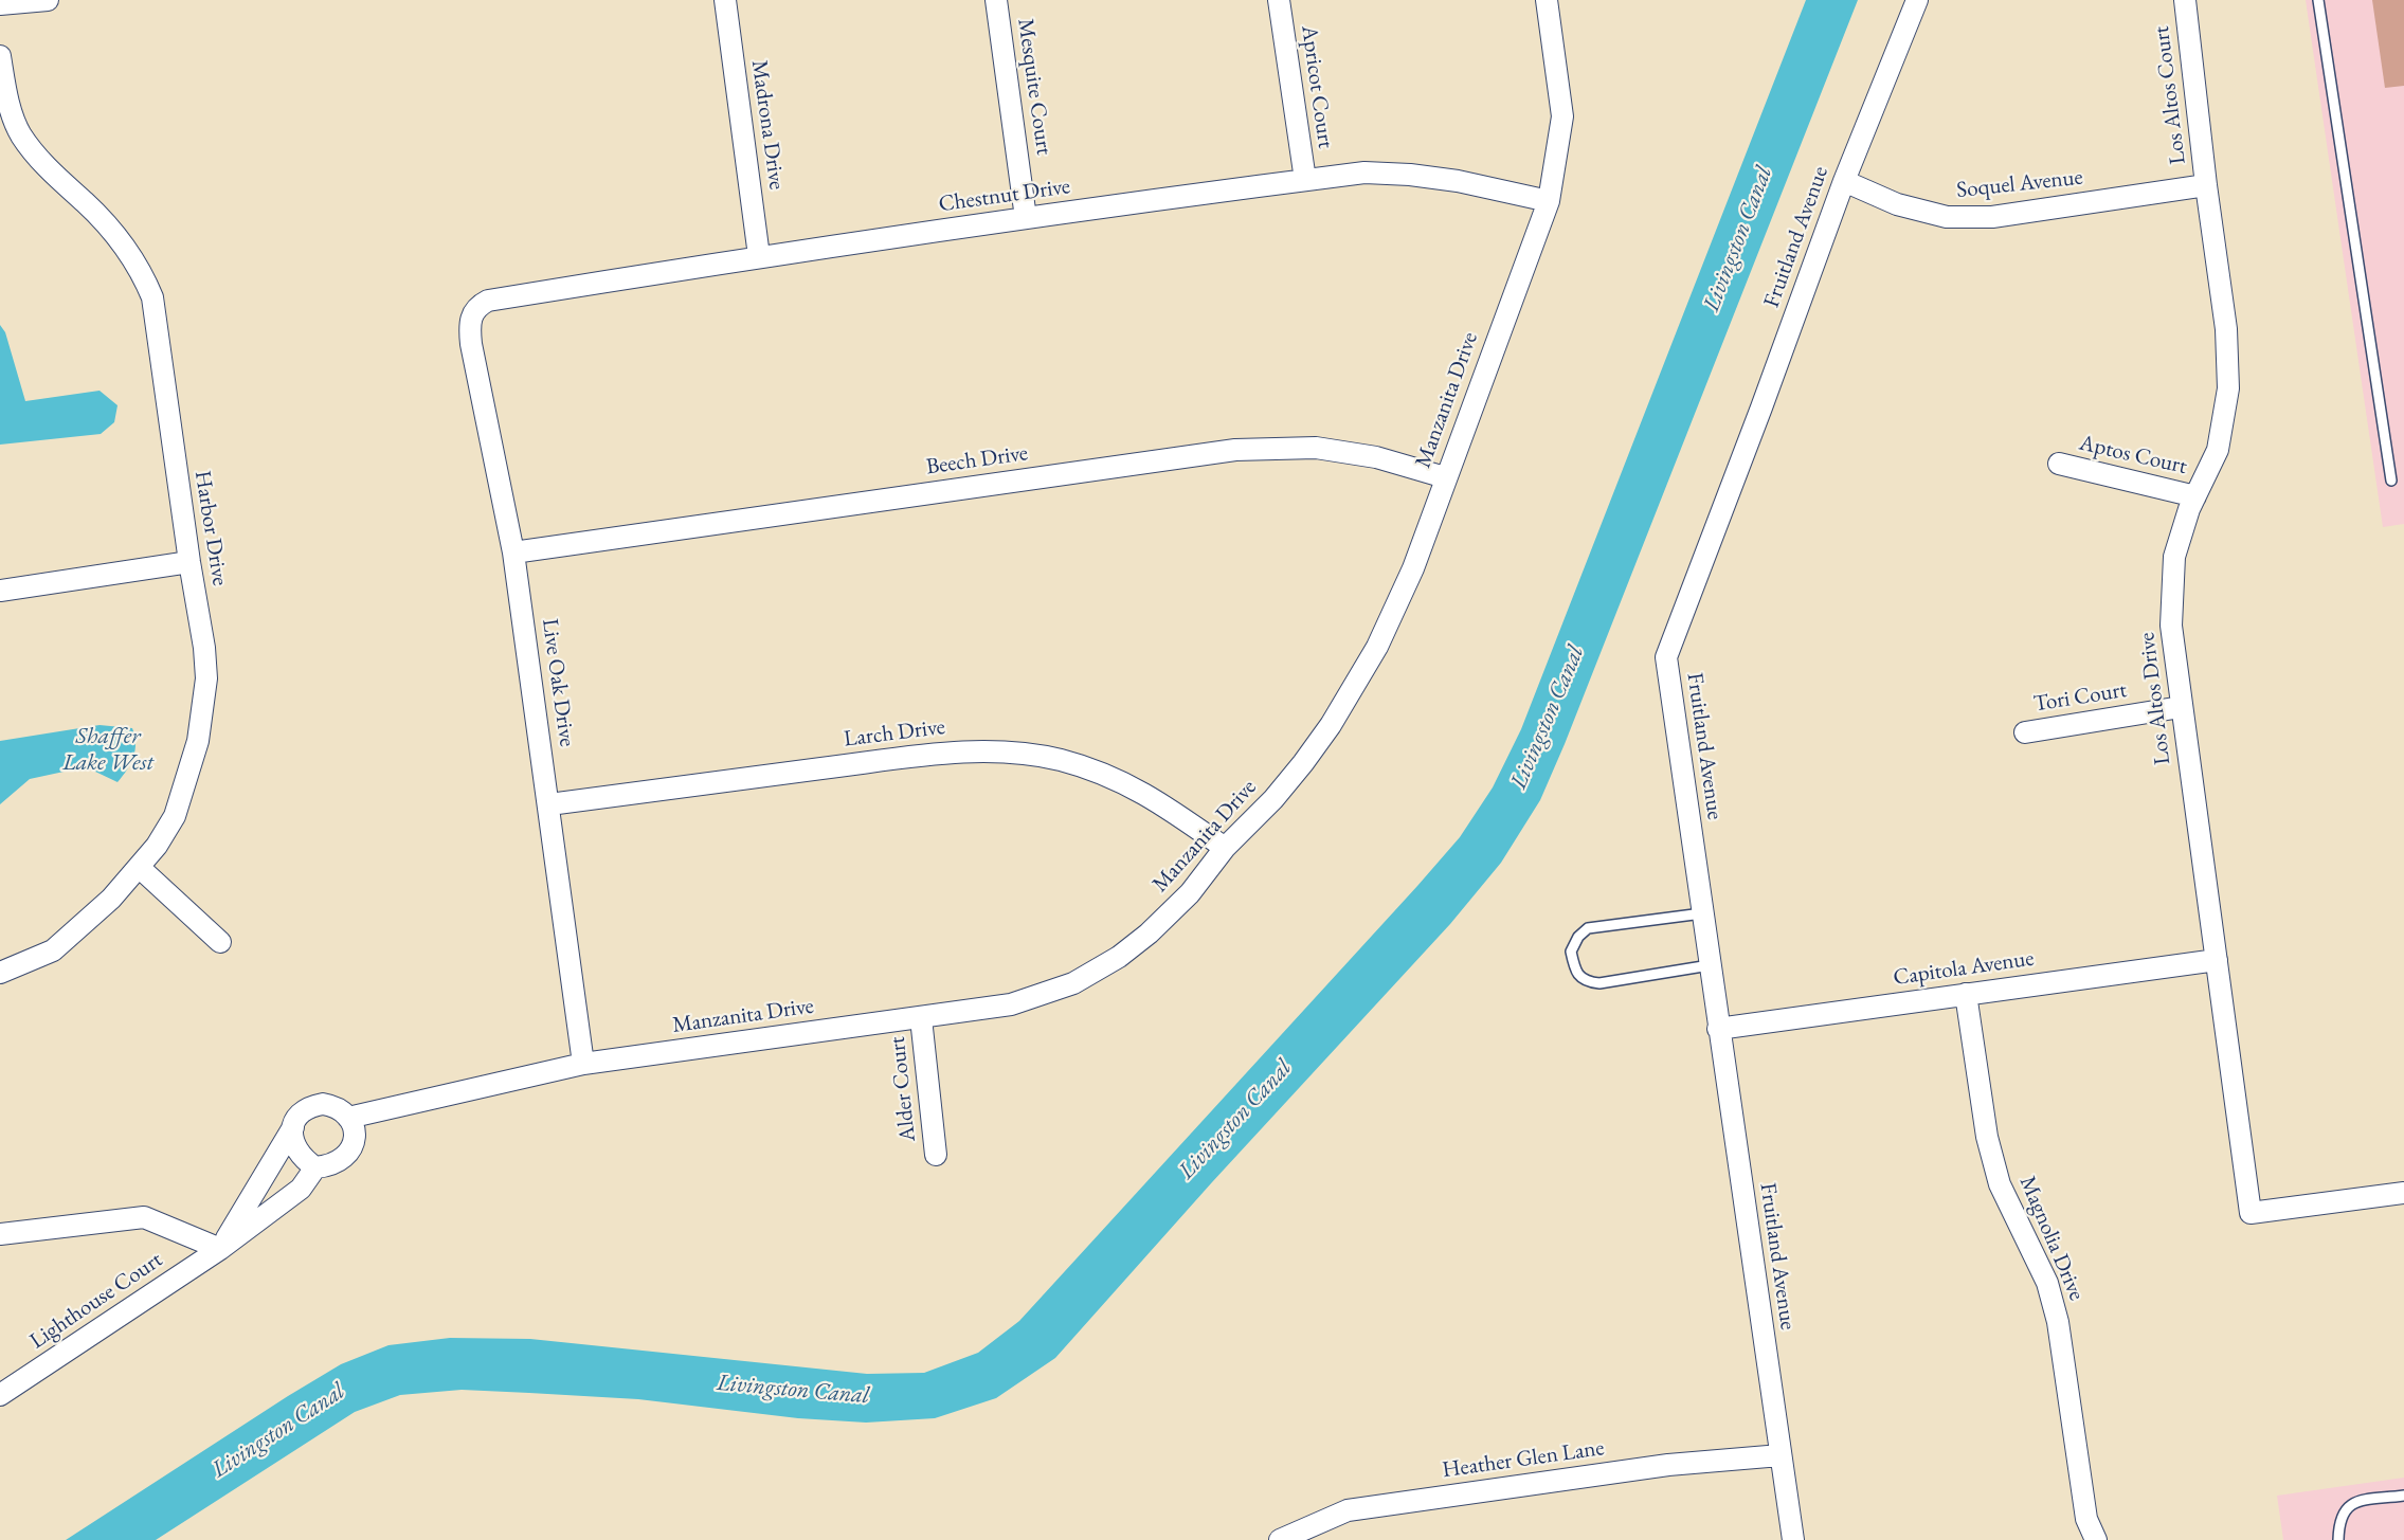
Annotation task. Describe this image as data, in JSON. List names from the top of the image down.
{
  "streets": {
    "street": [
      "Mesquite Court",
      "Apricot Court",
      "Los Altos Court",
      "Madrona Drive",
      "Soquel Avenue",
      "Chestnut Drive",
      "Fruitland Avenue",
      "Manzanita Drive",
      "Aptos Court",
      "Beech Drive",
      "Harbor Drive",
      "Live Oak Drive",
      "Tori Court",
      "Los Altos Drive",
      "Larch Drive",
      "Capitola Avenue",
      "Alder Court",
      "Magnolia Drive",
      "Lighthouse Court",
      "Heather Glen Lane"
    ]
  },
  "crossings": [
    ["Mesquite Court", "Chestnut Drive"],
    ["Apricot Court", "Chestnut Drive"],
    ["Los Altos Court", "Soquel Avenue"],
    ["Los Altos Court", "Los Altos Drive"],
    ["Madrona Drive", "Chestnut Drive"],
    ["Soquel Avenue", "Fruitland Avenue"],
    ["Soquel Avenue", "Los Altos Drive"],
    ["Chestnut Drive", "Manzanita Drive"],
    ["Chestnut Drive", "Live Oak Drive"],
    ["Fruitland Avenue", "Capitola Avenue"],
    ["Fruitland Avenue", "Heather Glen Lane"],
    ["Manzanita Drive", "Beech Drive"],
    ["Manzanita Drive", "Live Oak Drive"],
    ["Manzanita Drive", "Larch Drive"],
    ["Manzanita Drive", "Alder Court"],
    ["Manzanita Drive", "Lighthouse Court"],
    ["Aptos Court", "Los Altos Drive"],
    ["Beech Drive", "Live Oak Drive"],
    ["Live Oak Drive", "Larch Drive"],
    ["Tori Court", "Los Altos Drive"],
    ["Los Altos Drive", "Capitola Avenue"],
    ["Capitola Avenue", "Magnolia Drive"]
  ],
  "water": ["Livingston Canal", "Shaffer Lake West"]
}
